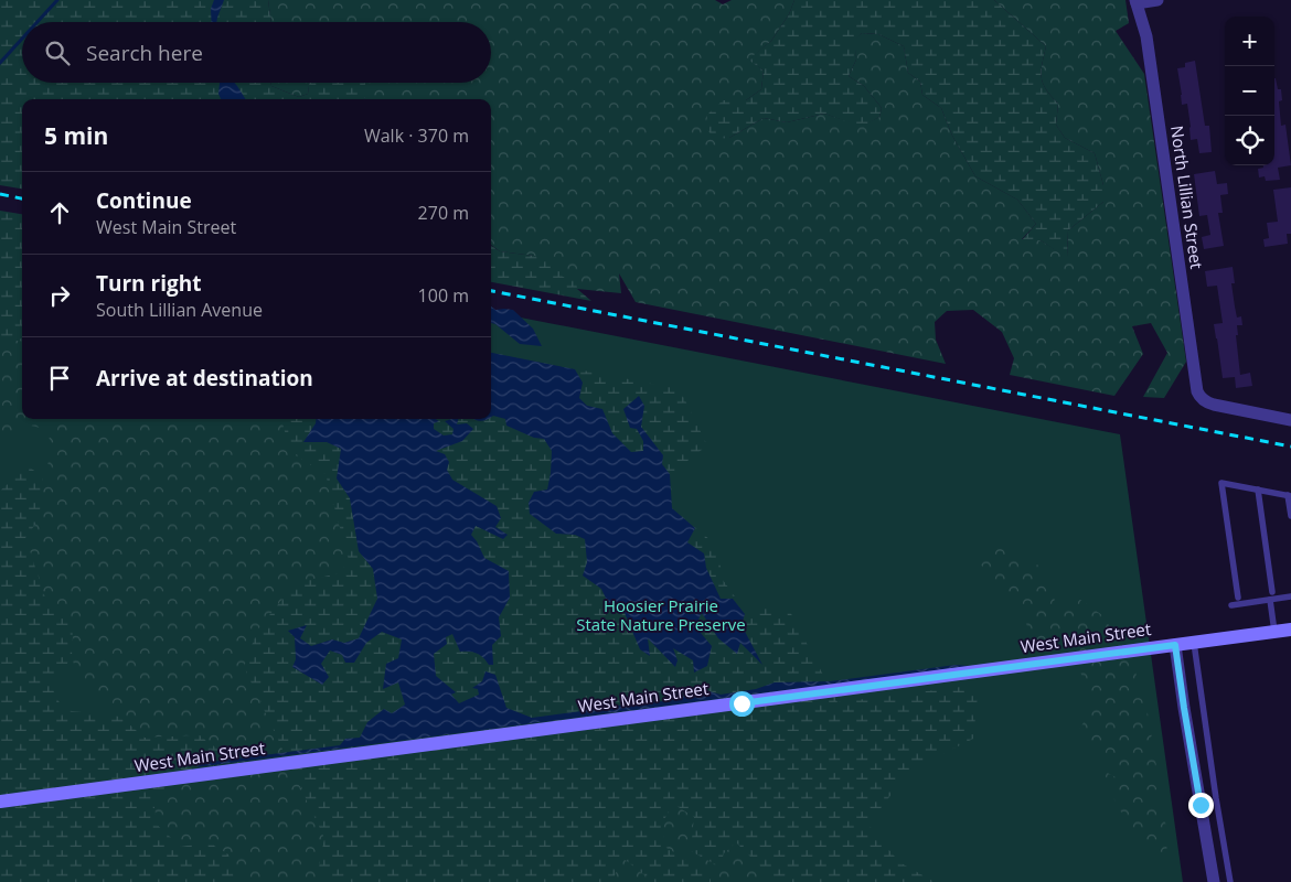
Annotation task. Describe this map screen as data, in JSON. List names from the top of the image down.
{
  "streets": {
    "street": ["North Lillian Street", "West Main Street"]
  },
  "parks": ["Hoosier Prairie State Nature Preserve"],
  "page": {
    "map_buttons": ["+", "−"],
    "search": "Search here",
    "heading": ["5 min", "Walk · 370 m"],
    "list": [
      ["Continue", "West Main Street", "270 m"],
      ["Turn right", "South Lillian Avenue", "100 m"],
      "Arrive at destination"
    ]
  }
}
